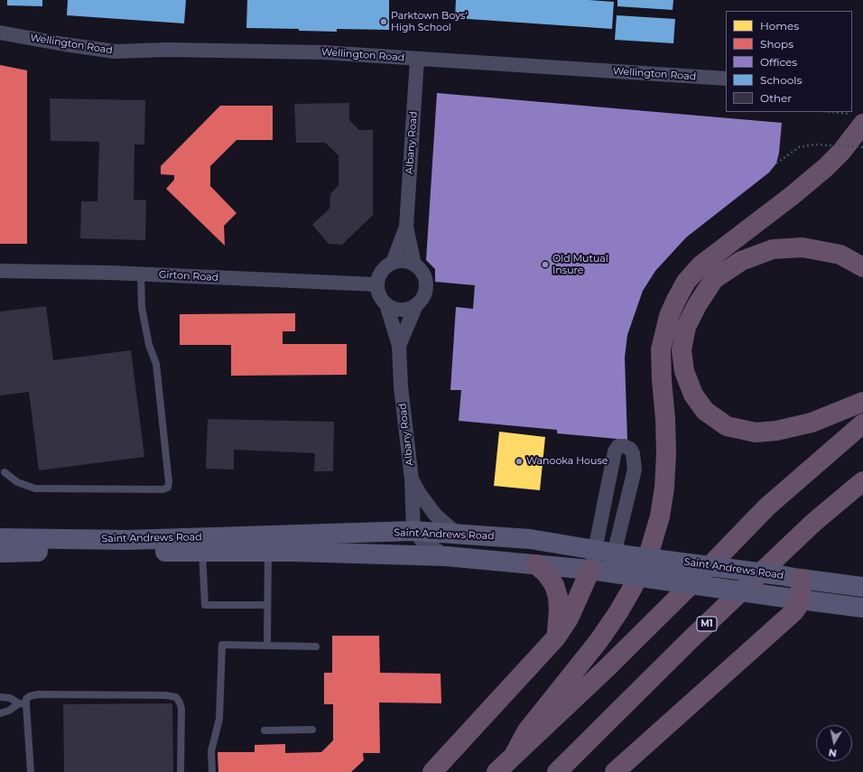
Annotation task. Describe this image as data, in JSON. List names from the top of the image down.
{
  "streets": {
    "highway": ["M1"],
    "main road": ["Saint Andrews Road"],
    "street": ["Wellington Road", "Albany Road", "Girton Road"]
  },
  "crossings": [
    ["Wellington Road", "Albany Road"],
    ["Albany Road", "Girton Road"],
    ["Albany Road", "Saint Andrews Road"]
  ],
  "places": ["Parktown Boys' High School", "Old Mutual Insure", "Wanooka House"],
  "legend": [
    "Homes",
    "Shops",
    "Offices",
    "Schools",
    "Other"
  ],
  "north": "bottom"
}
